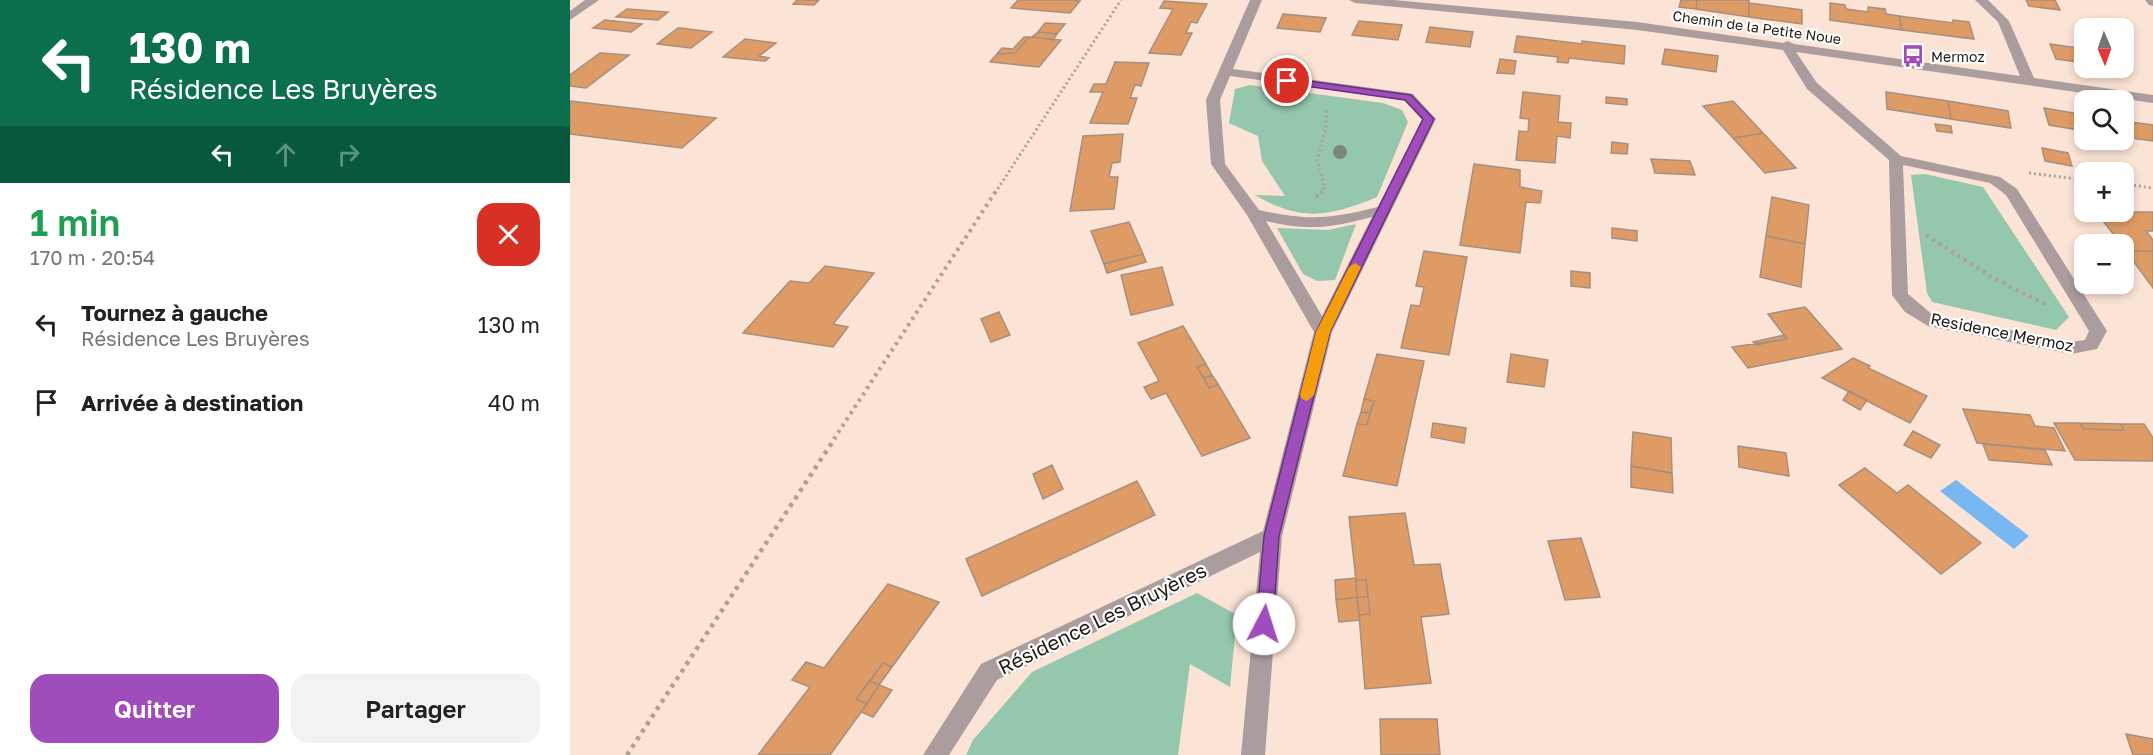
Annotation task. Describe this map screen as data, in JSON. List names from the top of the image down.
{
  "streets": {
    "street": ["Chemin de la Petite Noue", "Residence Mermoz", "Résidence Les Bruyères"]
  },
  "places": {
    "bus stop": ["Mermoz"]
  },
  "north": "bottom",
  "page": {
    "turn": ["130 m", "Résidence Les Bruyères"],
    "map_buttons": ["+", "−"],
    "heading": ["1 min", "170 m · 20:54"],
    "list": [
      {
        "name": "Tournez à gauche",
        "note": "Résidence Les Bruyères",
        "value": "130 m"
      },
      {
        "name": "Arrivée à destination",
        "value": "40 m"
      }
    ],
    "buttons": ["Quitter", "Partager"]
  }
}
